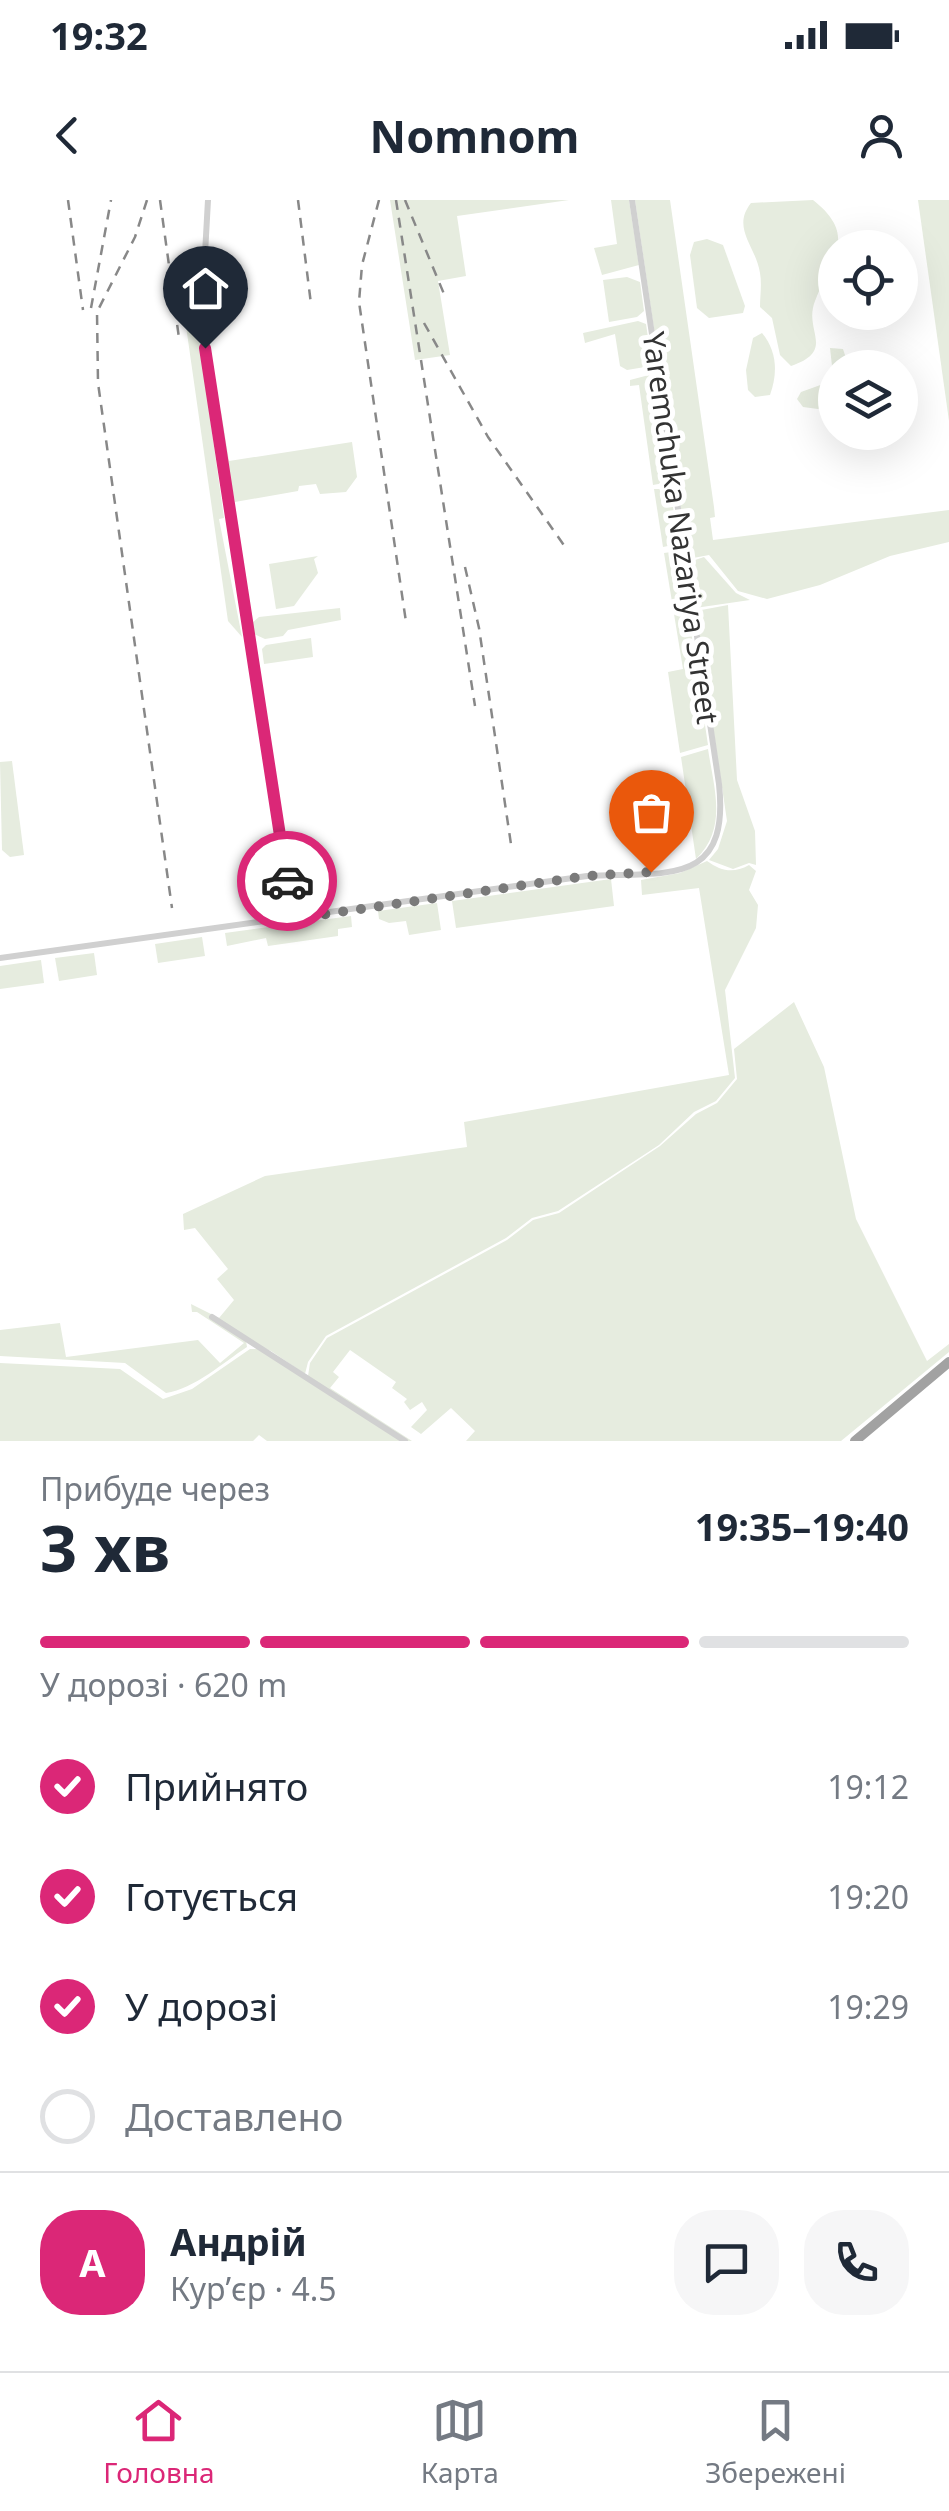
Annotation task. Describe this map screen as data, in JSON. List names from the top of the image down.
{
  "streets": {
    "street": ["Yaremchuka Nazariya Street"]
  },
  "page": {
    "status": "19:32",
    "header": "Nomnom",
    "heading": ["3 хв", "Прибуде через", "19:35–19:40"],
    "panel": ["Андрій", "Кур’єр · 4.5"],
    "bar": "У дорозі · 620 m",
    "list": [
      ["Прийнято", "19:12"],
      ["Готується", "19:20"],
      ["У дорозі", "19:29"],
      "Доставлено"
    ],
    "round": "А",
    "tabs": ["Головна", "Карта", "Збережені"]
  }
}
